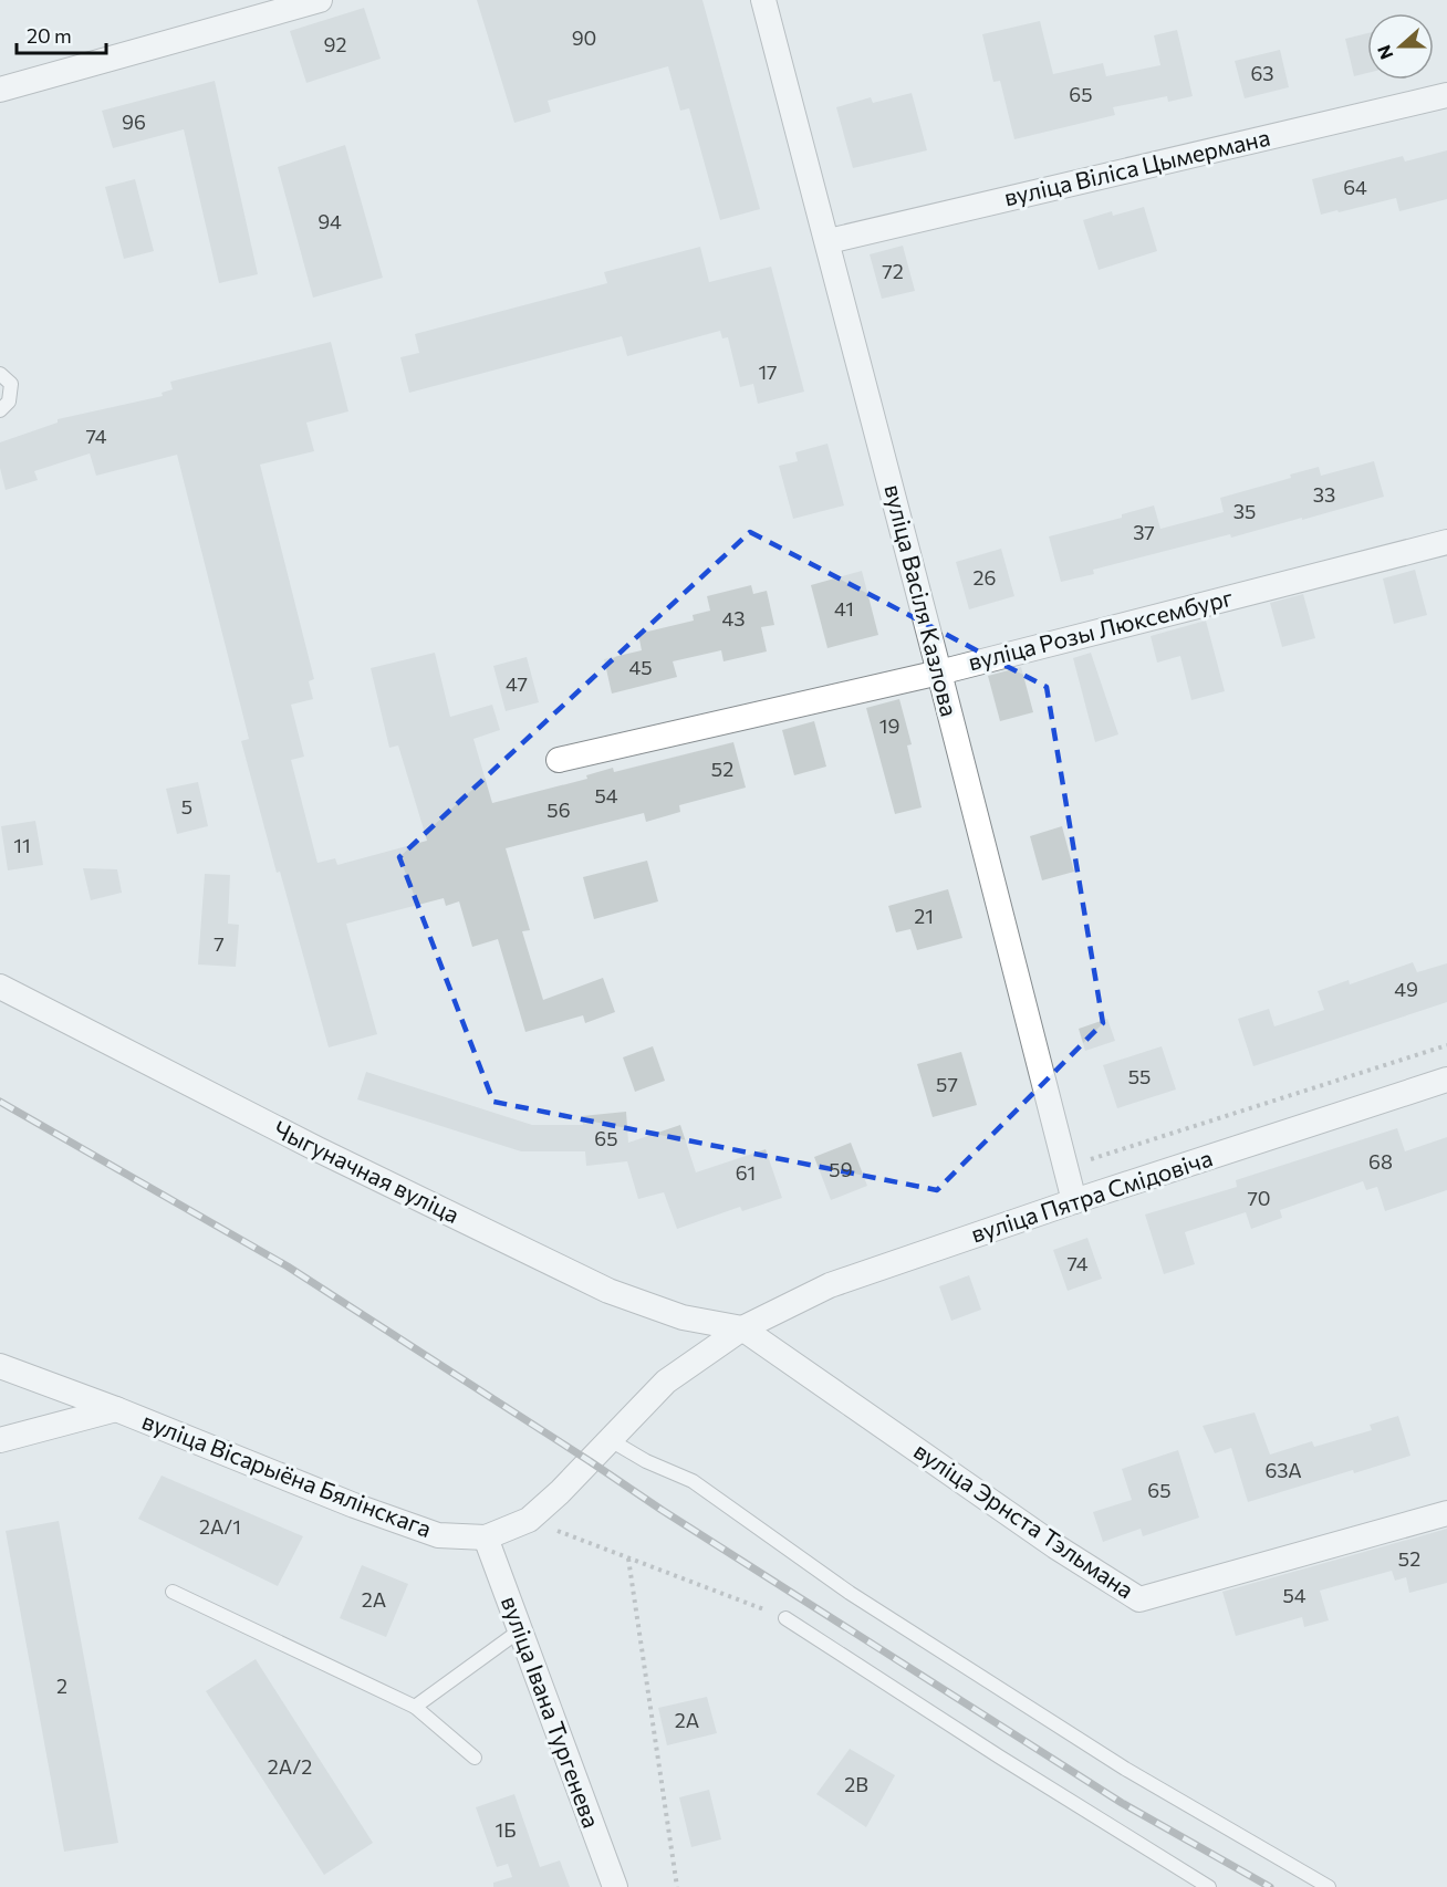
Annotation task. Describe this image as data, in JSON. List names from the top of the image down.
{
  "streets": {
    "street": [
      "вуліца Віліса Цымермана",
      "вуліца Васіля Казлова",
      "вуліца Розы Люксембург",
      "Чыгуначная вуліца",
      "вуліца Пятра Смідовіча",
      "вуліца Вісарыёна Бялінскага",
      "вуліца Эрнста Тэльмана",
      "вуліца Івана Тургенева"
    ]
  },
  "crossings": [
    ["вуліца Віліса Цымермана", "вуліца Васіля Казлова"],
    ["вуліца Васіля Казлова", "вуліца Розы Люксембург"],
    ["вуліца Васіля Казлова", "вуліца Пятра Смідовіча"],
    ["Чыгуначная вуліца", "вуліца Пятра Смідовіча"],
    ["Чыгуначная вуліца", "вуліца Вісарыёна Бялінскага"],
    ["Чыгуначная вуліца", "вуліца Эрнста Тэльмана"],
    ["вуліца Пятра Смідовіча", "вуліца Вісарыёна Бялінскага"],
    ["вуліца Пятра Смідовіча", "вуліца Эрнста Тэльмана"],
    ["вуліца Вісарыёна Бялінскага", "вуліца Эрнста Тэльмана"],
    ["вуліца Вісарыёна Бялінскага", "вуліца Івана Тургенева"]
  ],
  "house_numbers": [
    "90",
    "92",
    "63",
    "65",
    "96",
    "64",
    "94",
    "72",
    "17",
    "74",
    "33",
    "35",
    "37",
    "26",
    "41",
    "43",
    "45",
    "47",
    "19",
    "52",
    "54",
    "5",
    "56",
    "11",
    "21",
    "7",
    "49",
    "55",
    "57",
    "65",
    "68",
    "59",
    "61",
    "70",
    "74",
    "63А",
    "65",
    "2А/1",
    "52",
    "54",
    "2А",
    "2",
    "2А",
    "2А/2",
    "2В",
    "1Б"
  ],
  "scale_bar": "20 m",
  "north": "left"
}
